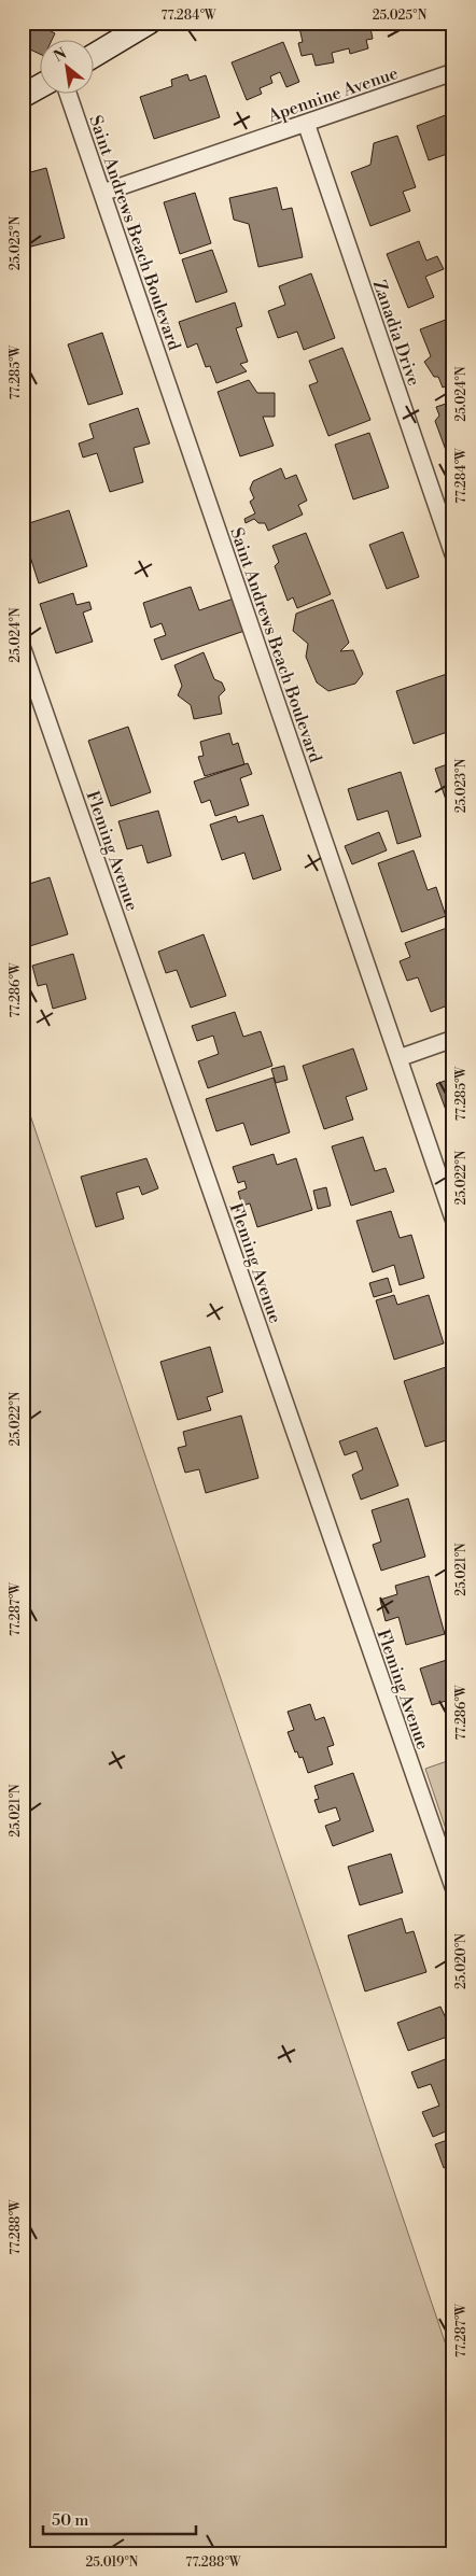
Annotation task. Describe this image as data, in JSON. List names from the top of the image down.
{
  "streets": {
    "street": [
      "Apennine Avenue",
      "Saint Andrews Beach Boulevard",
      "Zanadia Drive",
      "Fleming Avenue"
    ]
  },
  "crossings": [
    ["Apennine Avenue", "Saint Andrews Beach Boulevard"],
    ["Apennine Avenue", "Zanadia Drive"]
  ],
  "scale_bar": "50 m",
  "north": "top left",
  "coordinates": [
    "77.284°W",
    "25.025°N",
    "77.285°W",
    "25.024°N",
    "25.023°N",
    "77.286°W",
    "25.022°N",
    "25.021°N",
    "77.287°W",
    "25.020°N",
    "77.288°W",
    "25.019°N"
  ]
}
